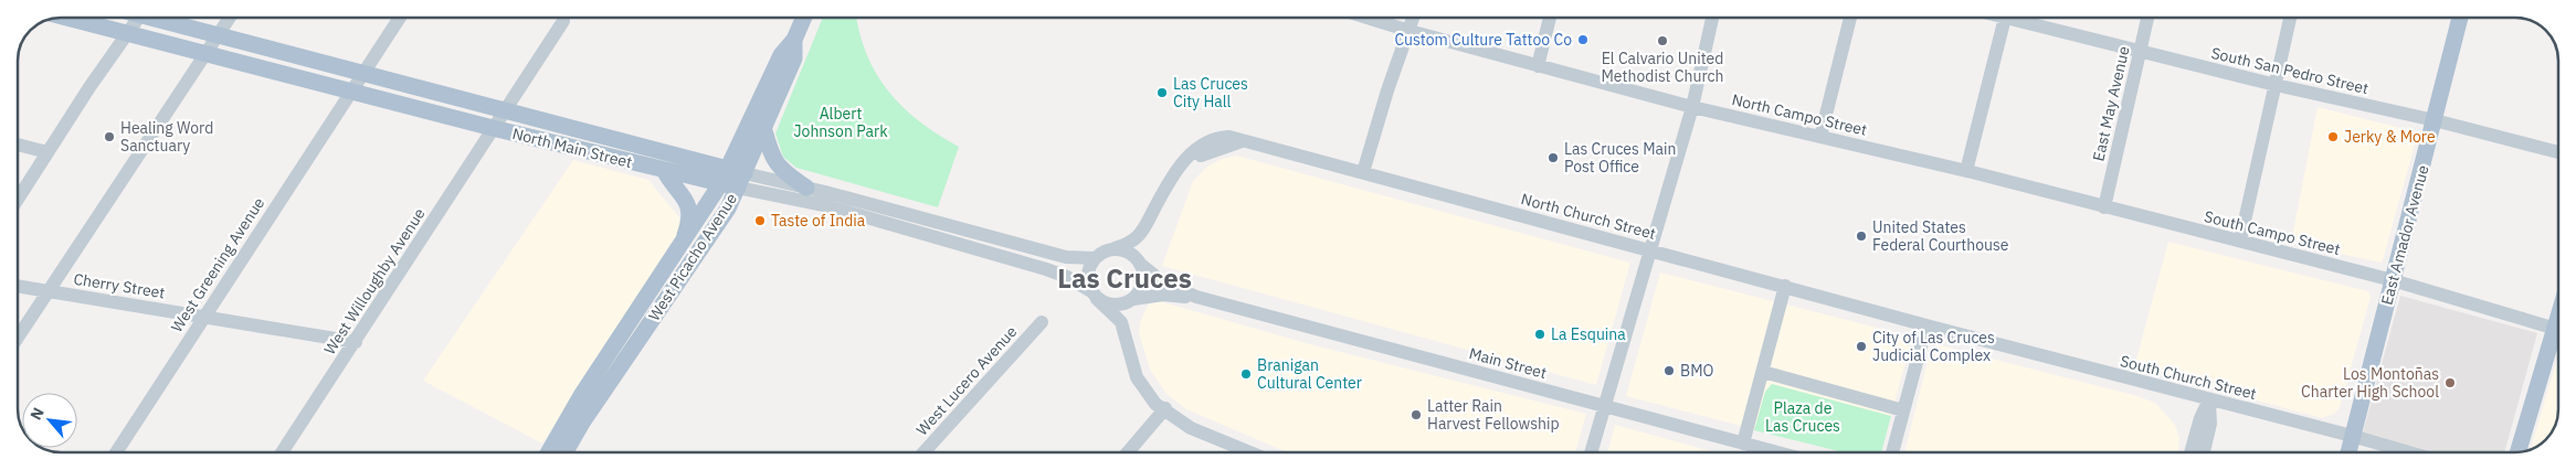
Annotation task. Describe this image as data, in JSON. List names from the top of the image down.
{
  "streets": {
    "main road": ["North Main Street", "East Amador Avenue", "West Picacho Avenue"],
    "street": [
      "South San Pedro Street",
      "East May Avenue",
      "North Campo Street",
      "North Church Street",
      "South Campo Street",
      "West Greening Avenue",
      "West Willoughby Avenue",
      "Cherry Street",
      "Main Street",
      "South Church Street",
      "West Lucero Avenue"
    ]
  },
  "crossings": [
    ["South San Pedro Street", "East May Avenue"],
    ["South San Pedro Street", "East Amador Avenue"],
    ["East May Avenue", "South Campo Street"],
    ["North Campo Street", "South Campo Street"],
    ["North Main Street", "North Church Street"],
    ["North Main Street", "West Picacho Avenue"],
    ["North Main Street", "West Greening Avenue"],
    ["North Main Street", "West Willoughby Avenue"],
    ["North Main Street", "Main Street"],
    ["North Church Street", "Main Street"],
    ["North Church Street", "South Church Street"],
    ["South Campo Street", "East Amador Avenue"],
    ["East Amador Avenue", "South Church Street"],
    ["West Greening Avenue", "Cherry Street"],
    ["West Willoughby Avenue", "Cherry Street"]
  ],
  "districts": ["Las Cruces"],
  "parks": ["Albert Johnson Park", "Plaza de Las Cruces"],
  "places": [
    "Custom Culture Tattoo Co",
    "El Calvario United Methodist Church",
    "Las Cruces City Hall",
    "Healing Word Sanctuary",
    "Jerky & More",
    "Las Cruces Main Post Office",
    "Taste of India",
    "United States Federal Courthouse",
    "La Esquina",
    "City of Las Cruces Judicial Complex",
    "BMO",
    "Branigan Cultural Center",
    "Los Montoñas Charter High School",
    "Latter Rain Harvest Fellowship"
  ],
  "north": "top left"
}
